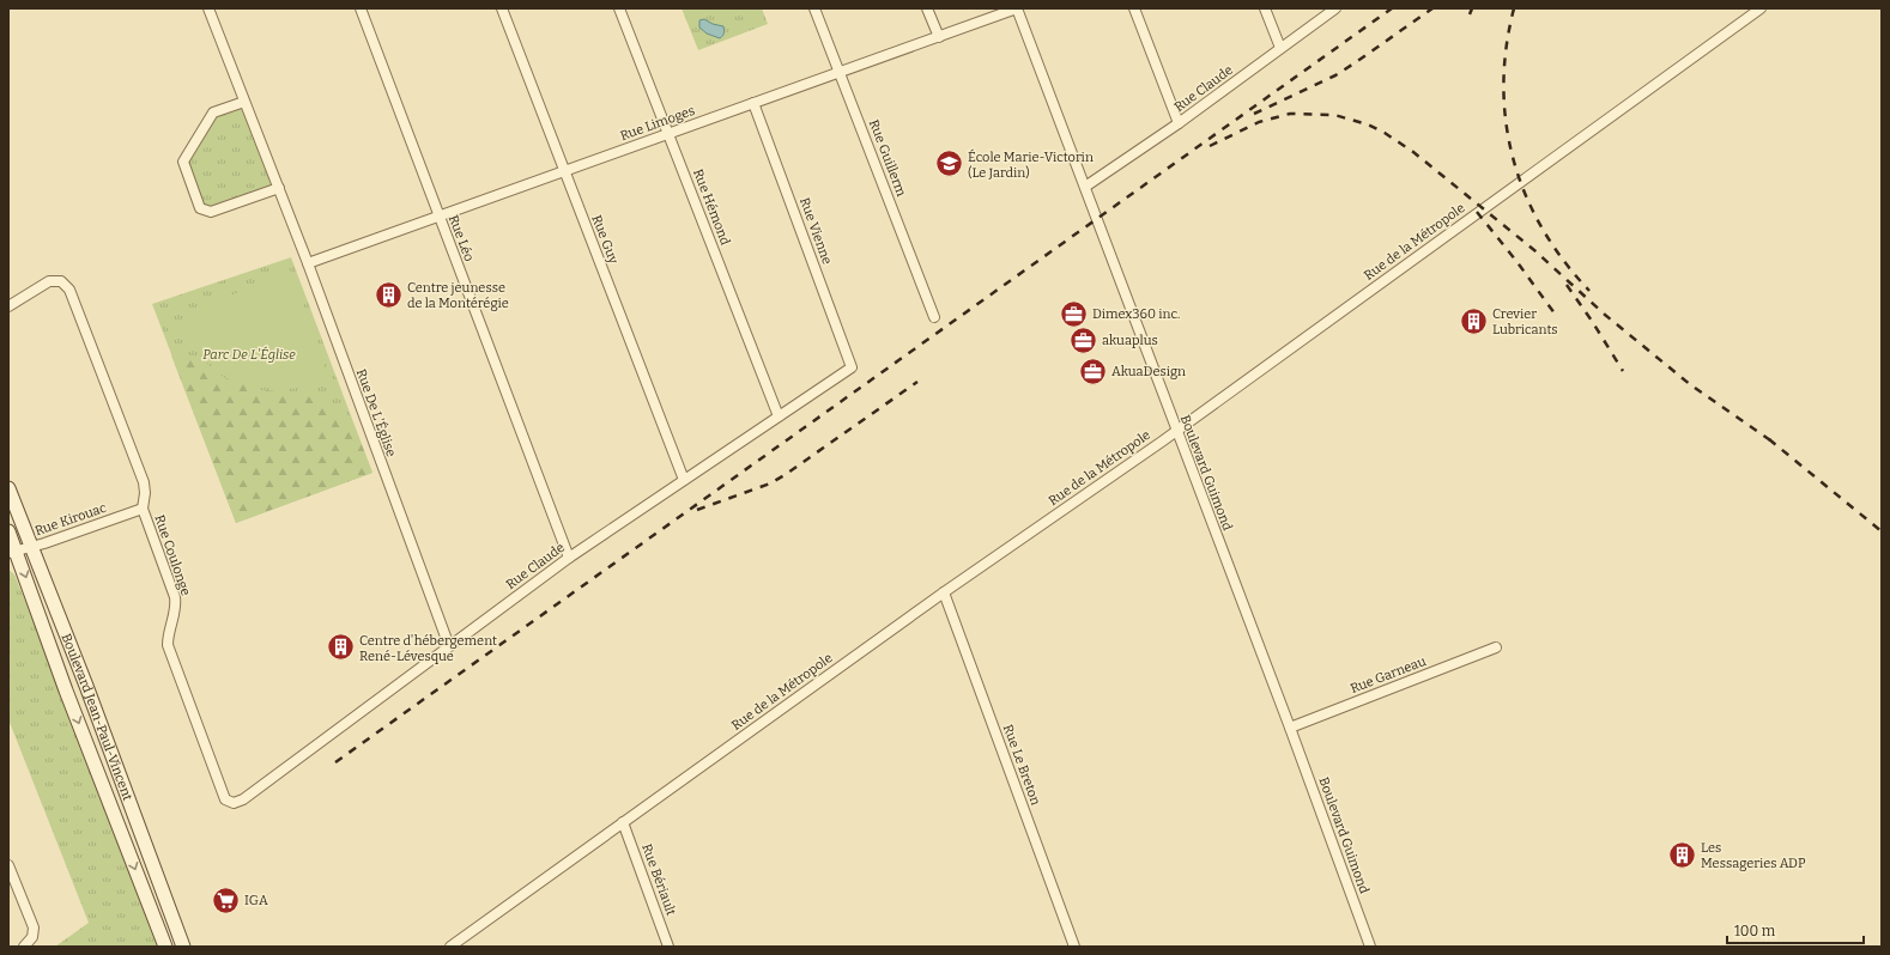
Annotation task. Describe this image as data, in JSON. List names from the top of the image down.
{
  "streets": {
    "street": [
      "Rue Claude",
      "Rue Limoges",
      "Rue Guillerm",
      "Rue Hémond",
      "Rue Vienne",
      "Rue Léo",
      "Rue Guy",
      "Rue de la Métropole",
      "Rue De L'Église",
      "Boulevard Guimond",
      "Rue Kirouac",
      "Rue Coulonge",
      "Rue Garneau",
      "Boulevard Jean-Paul-Vincent",
      "Rue Le Breton",
      "Rue Bériault"
    ]
  },
  "crossings": [
    ["Rue Claude", "Rue Hémond"],
    ["Rue Claude", "Rue Vienne"],
    ["Rue Claude", "Rue Léo"],
    ["Rue Claude", "Rue Guy"],
    ["Rue Claude", "Rue De L'Église"],
    ["Rue Claude", "Boulevard Guimond"],
    ["Rue Claude", "Rue Coulonge"],
    ["Rue Limoges", "Rue Guillerm"],
    ["Rue Limoges", "Rue Hémond"],
    ["Rue Limoges", "Rue Vienne"],
    ["Rue Limoges", "Rue Léo"],
    ["Rue Limoges", "Rue Guy"],
    ["Rue Limoges", "Rue De L'Église"],
    ["Rue Limoges", "Boulevard Guimond"],
    ["Rue de la Métropole", "Boulevard Guimond"],
    ["Rue de la Métropole", "Rue Le Breton"],
    ["Rue de la Métropole", "Rue Bériault"],
    ["Boulevard Guimond", "Rue Garneau"],
    ["Rue Kirouac", "Rue Coulonge"],
    ["Rue Kirouac", "Boulevard Jean-Paul-Vincent"]
  ],
  "parks": ["Parc De L'Église"],
  "places": {
    "school or university": ["École Marie-Victorin (Le Jardin)"],
    "building": [
      "Centre jeunesse de la Montérégie",
      "Crevier Lubricants",
      "Centre d'hébergement René-Lévesque",
      "Les Messageries ADP"
    ],
    "office": ["Dimex360 inc.", "akuaplus", "AkuaDesign"],
    "supermarket": ["IGA"]
  },
  "scale_bar": "100 m"
}
